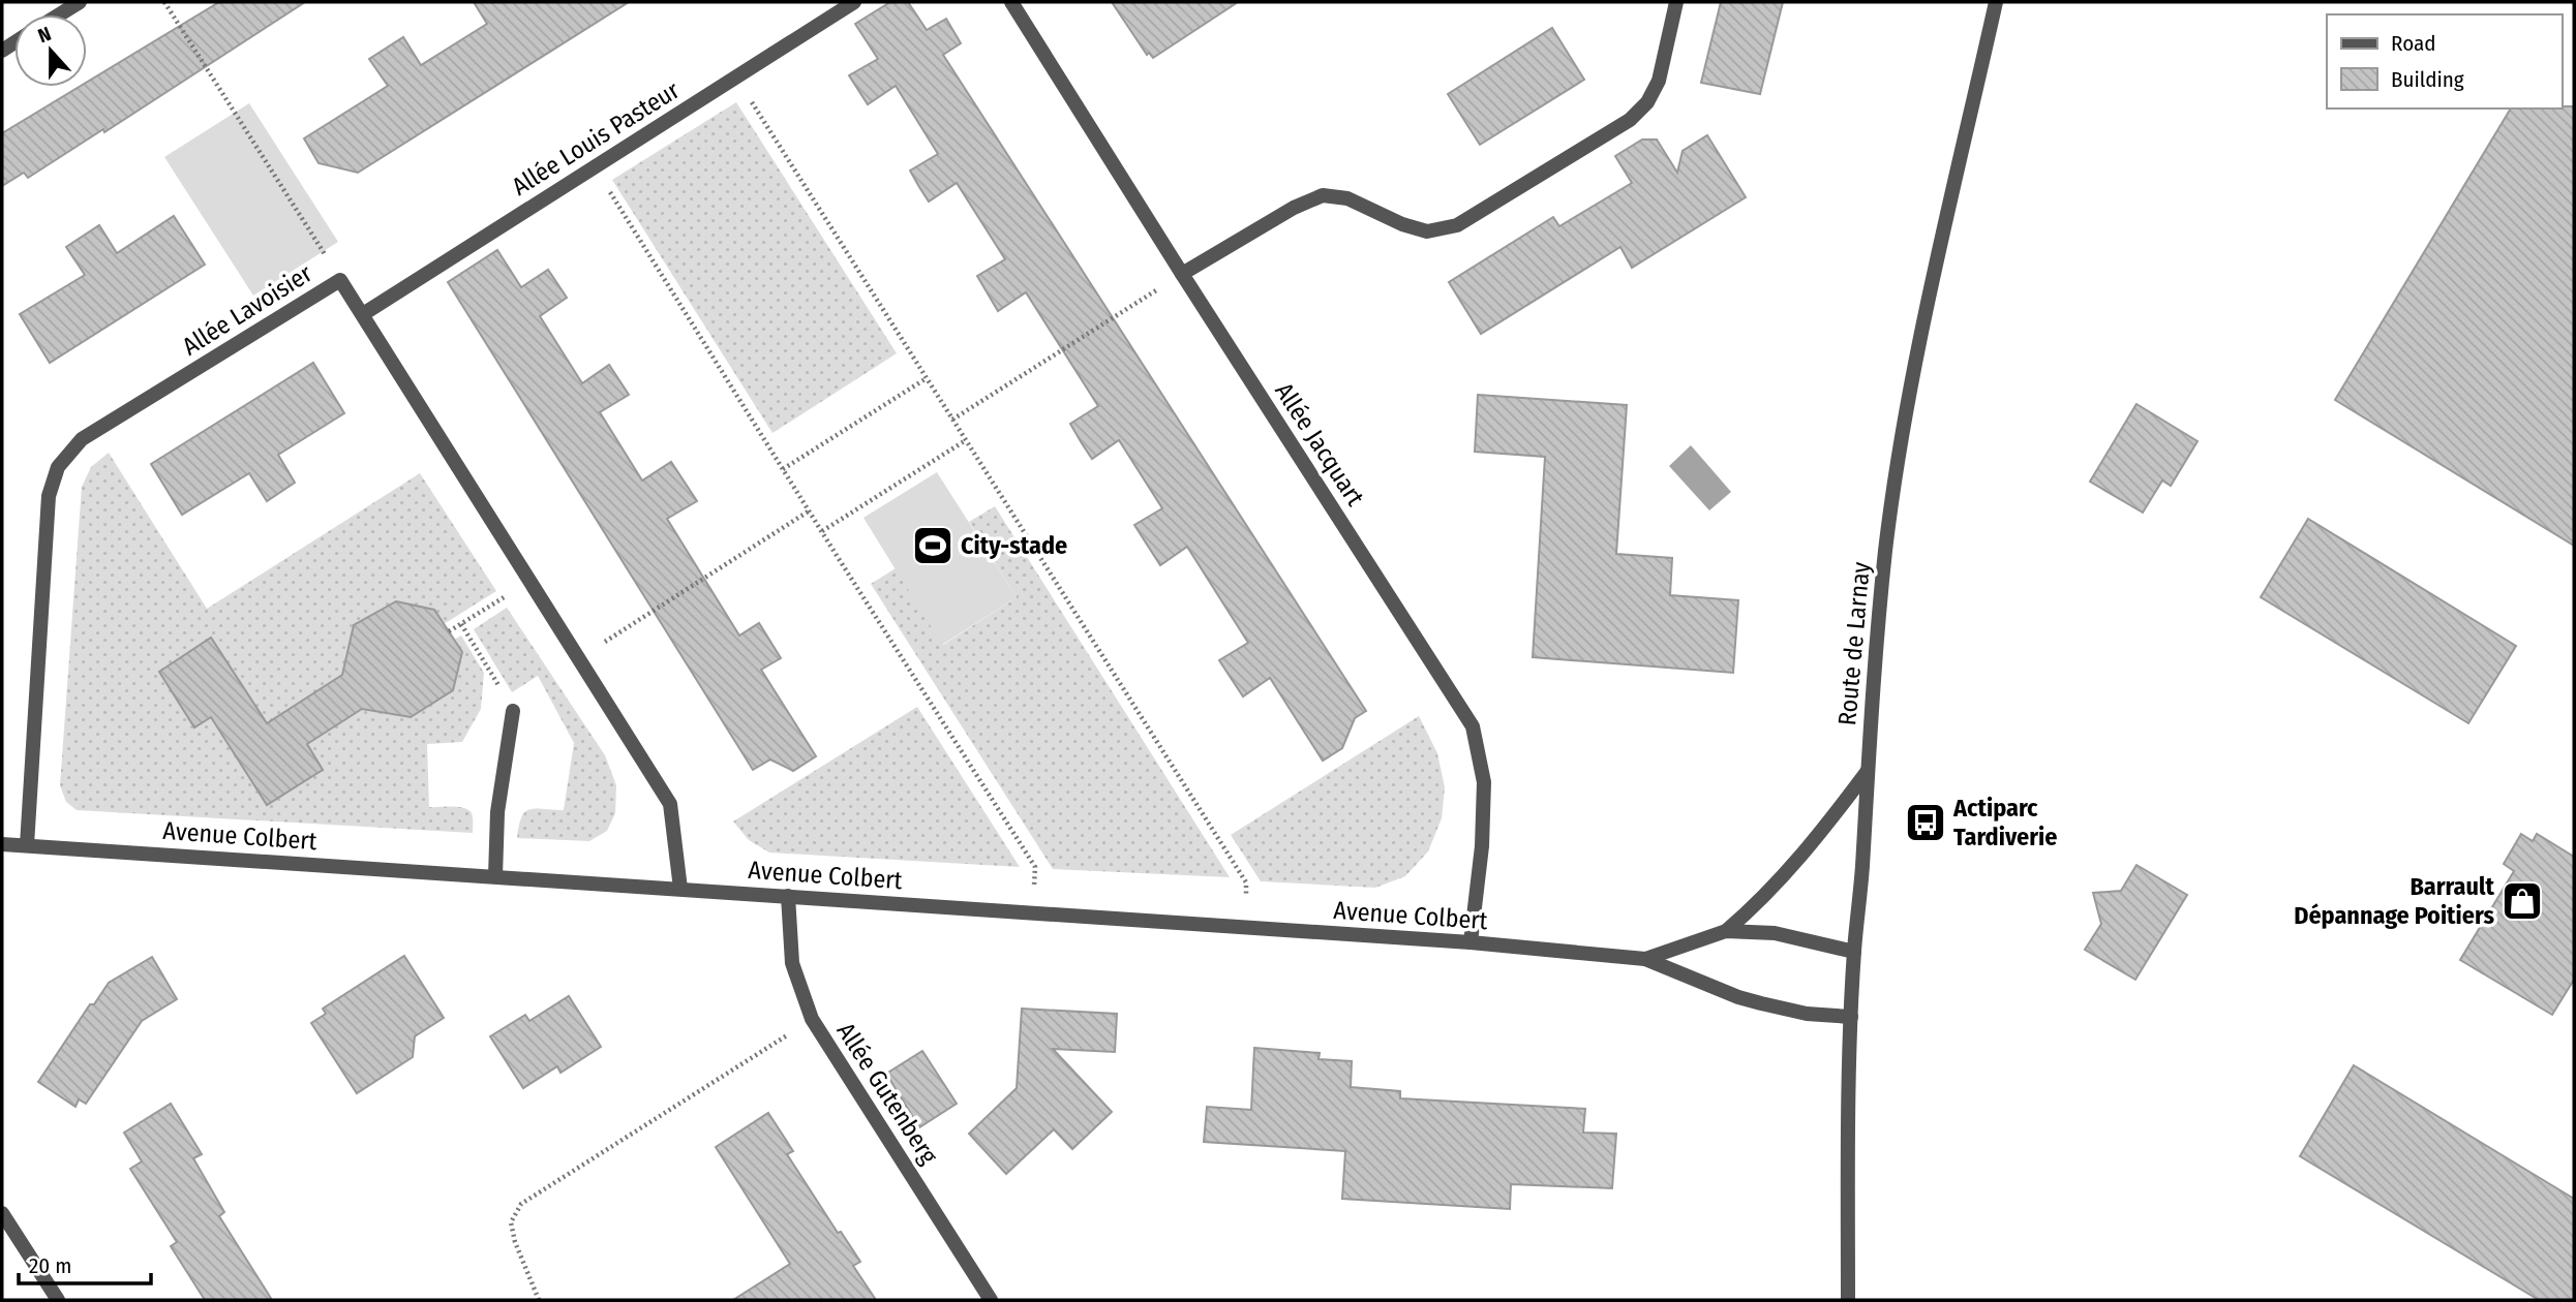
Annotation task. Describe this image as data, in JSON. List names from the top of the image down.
{
  "streets": {
    "street": [
      "Allée Louis Pasteur",
      "Allée Lavoisier",
      "Allée Jacquart",
      "Route de Larnay",
      "Avenue Colbert",
      "Allée Gutenberg"
    ]
  },
  "crossings": [
    ["Allée Louis Pasteur", "Allée Lavoisier"],
    ["Allée Lavoisier", "Avenue Colbert"],
    ["Allée Jacquart", "Avenue Colbert"],
    ["Route de Larnay", "Avenue Colbert"],
    ["Avenue Colbert", "Allée Gutenberg"]
  ],
  "places": {
    "sports": ["City-stade"],
    "bus stop": ["Actiparc Tardiverie"],
    "shop": ["Barrault Dépannage Poitiers"]
  },
  "legend": ["Road", "Building"],
  "scale_bar": "20 m",
  "north": "top"
}
